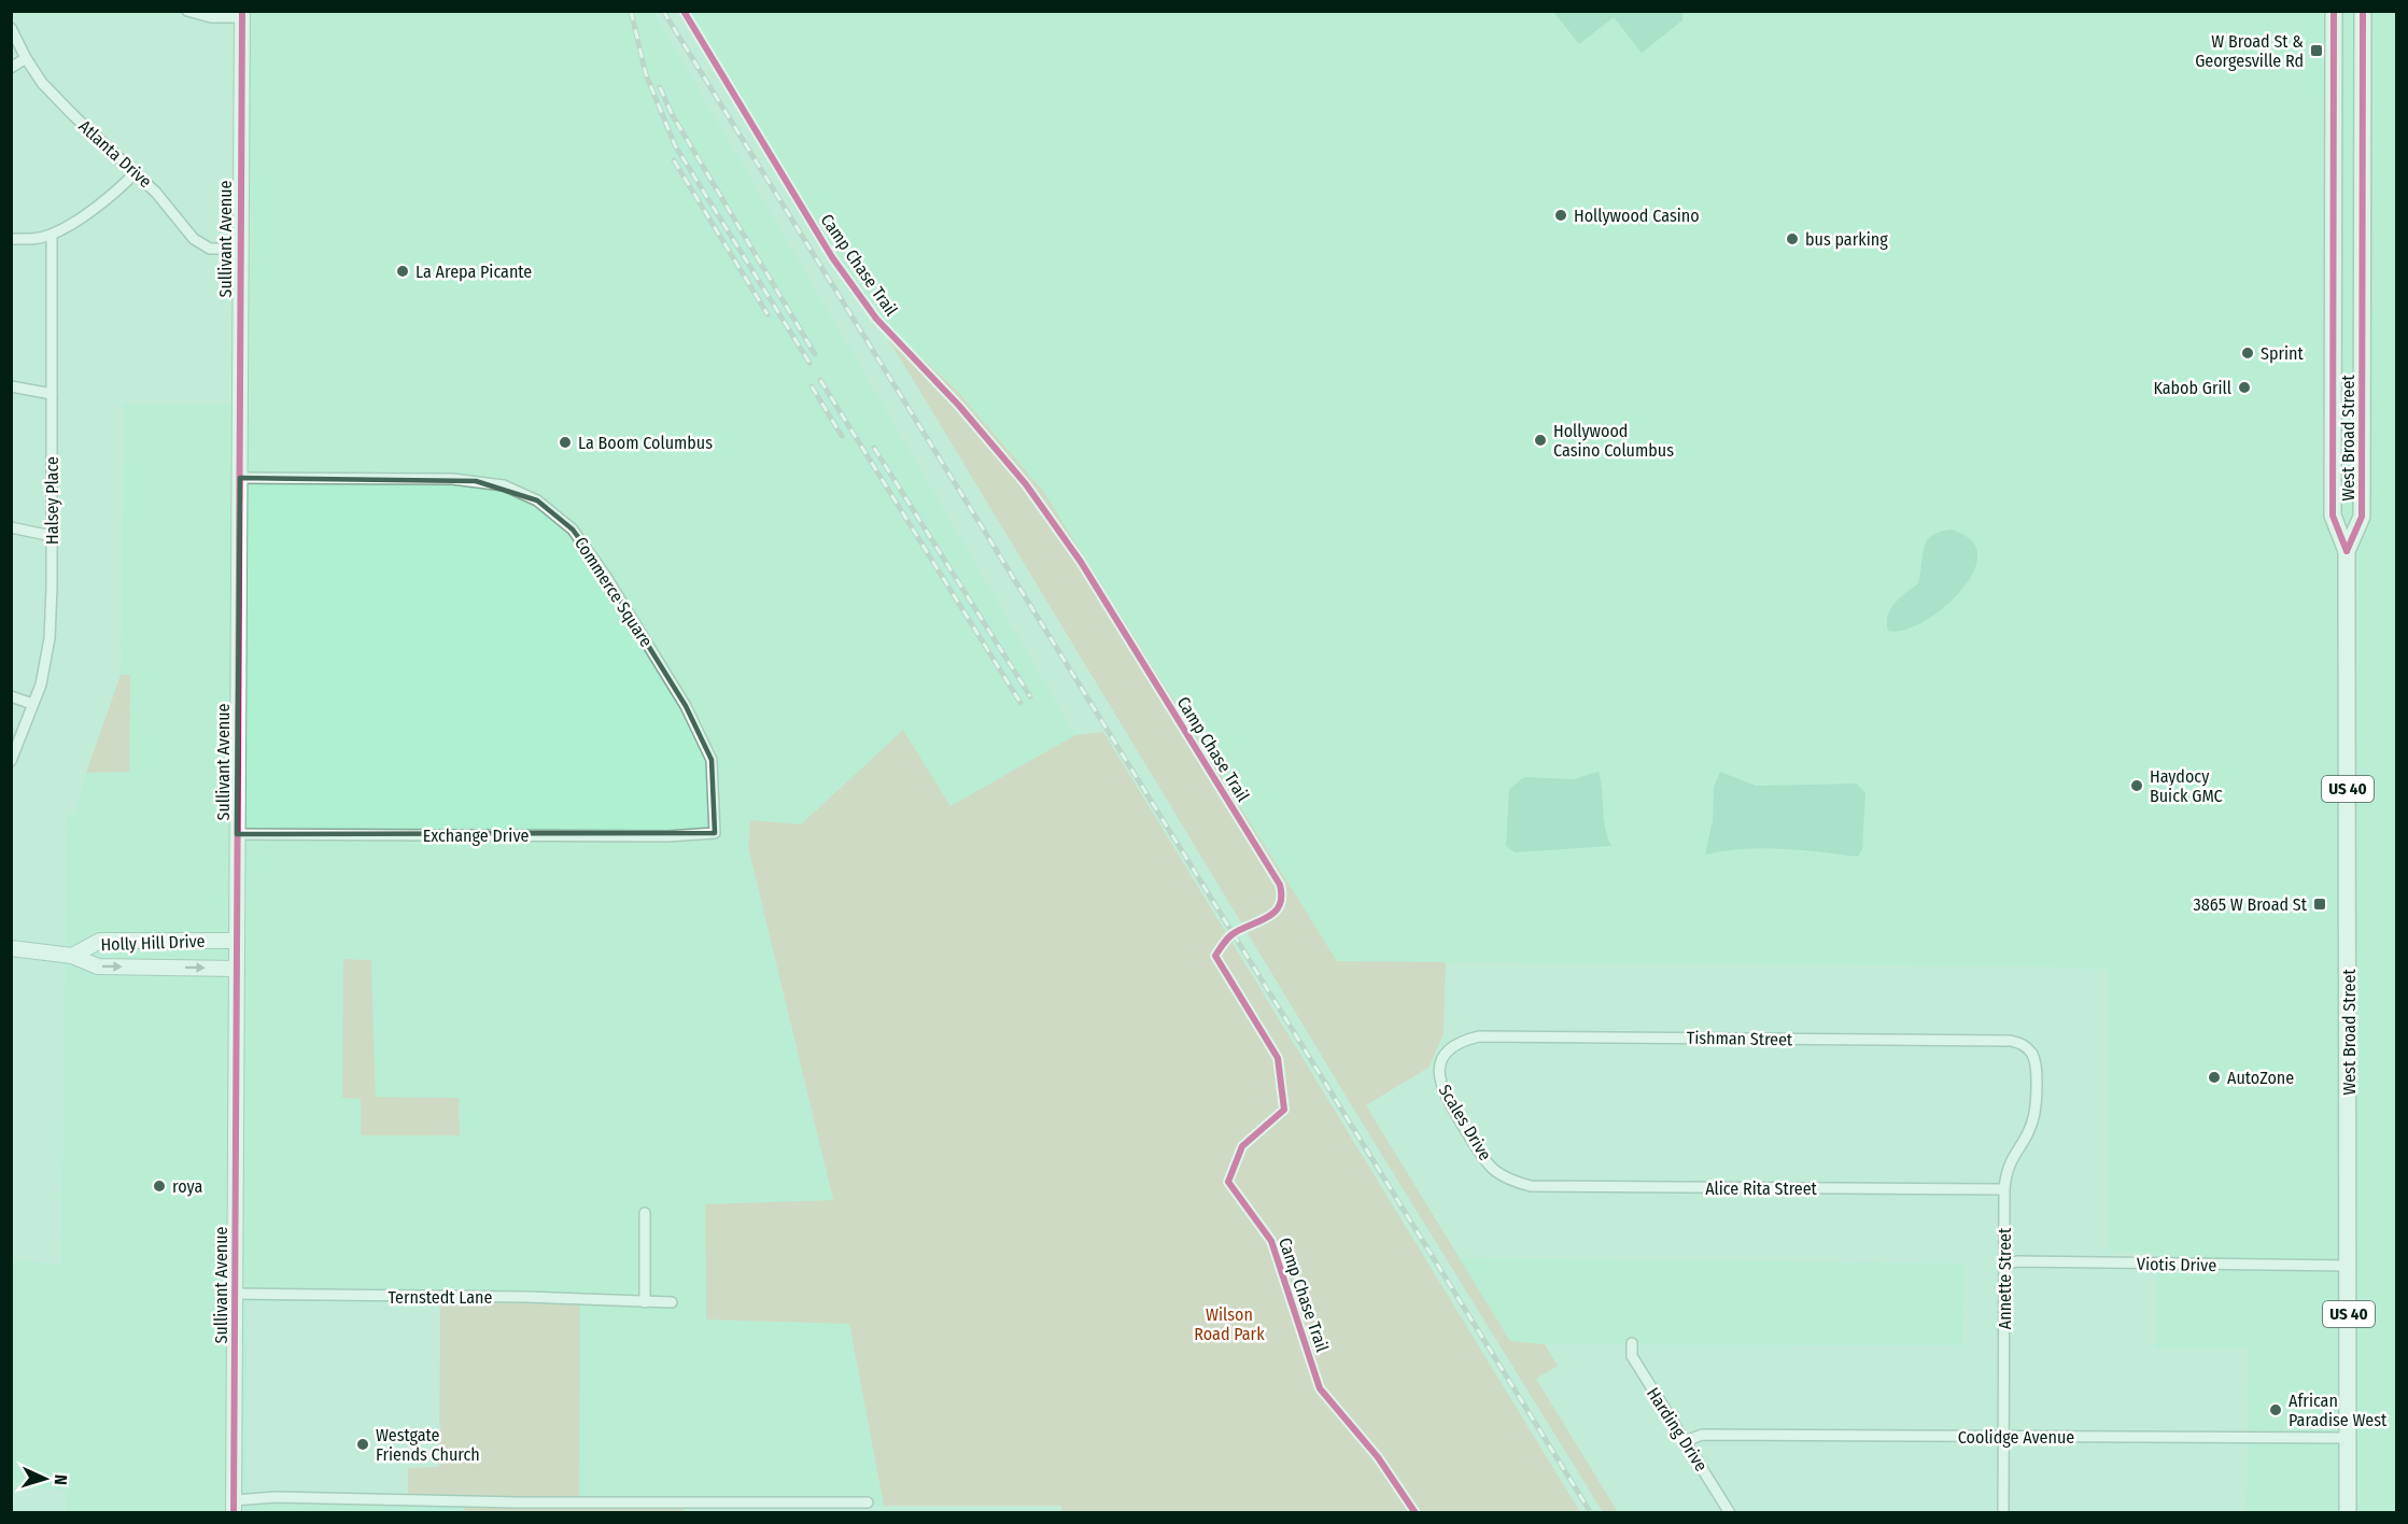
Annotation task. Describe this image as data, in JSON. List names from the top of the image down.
{
  "streets": {
    "main road": [
      "Sullivant Avenue",
      "West Broad Street",
      "US 40",
      "Holly Hill Drive"
    ],
    "street": [
      "Atlanta Drive",
      "Halsey Place",
      "Commerce Square",
      "Exchange Drive",
      "Tishman Street",
      "Scales Drive",
      "Alice Rita Street",
      "Viotis Drive",
      "Annette Street",
      "Ternstedt Lane",
      "Harding Drive",
      "Coolidge Avenue"
    ],
    "cycle path": ["Camp Chase Trail"]
  },
  "crossings": [
    ["Atlanta Drive", "Sullivant Avenue"],
    ["Sullivant Avenue", "Commerce Square"],
    ["Sullivant Avenue", "Exchange Drive"],
    ["Sullivant Avenue", "Holly Hill Drive"],
    ["Sullivant Avenue", "Ternstedt Lane"],
    ["West Broad Street", "Viotis Drive"],
    ["West Broad Street", "Coolidge Avenue"],
    ["Commerce Square", "Exchange Drive"],
    ["Tishman Street", "Scales Drive"],
    ["Tishman Street", "Annette Street"],
    ["Scales Drive", "Alice Rita Street"],
    ["Alice Rita Street", "Annette Street"],
    ["Viotis Drive", "Annette Street"],
    ["Annette Street", "Coolidge Avenue"],
    ["Harding Drive", "Coolidge Avenue"]
  ],
  "parks": ["Wilson Road Park"],
  "places": {
    "transit": ["W Broad St & Georgesville Rd", "3865 W Broad St"],
    "other": [
      "Hollywood Casino",
      "bus parking",
      "La Arepa Picante",
      "Sprint",
      "Kabob Grill",
      "Hollywood Casino Columbus",
      "La Boom Columbus",
      "Haydocy Buick GMC",
      "AutoZone",
      "roya",
      "African Paradise West",
      "Westgate Friends Church"
    ]
  },
  "north": "right"
}
